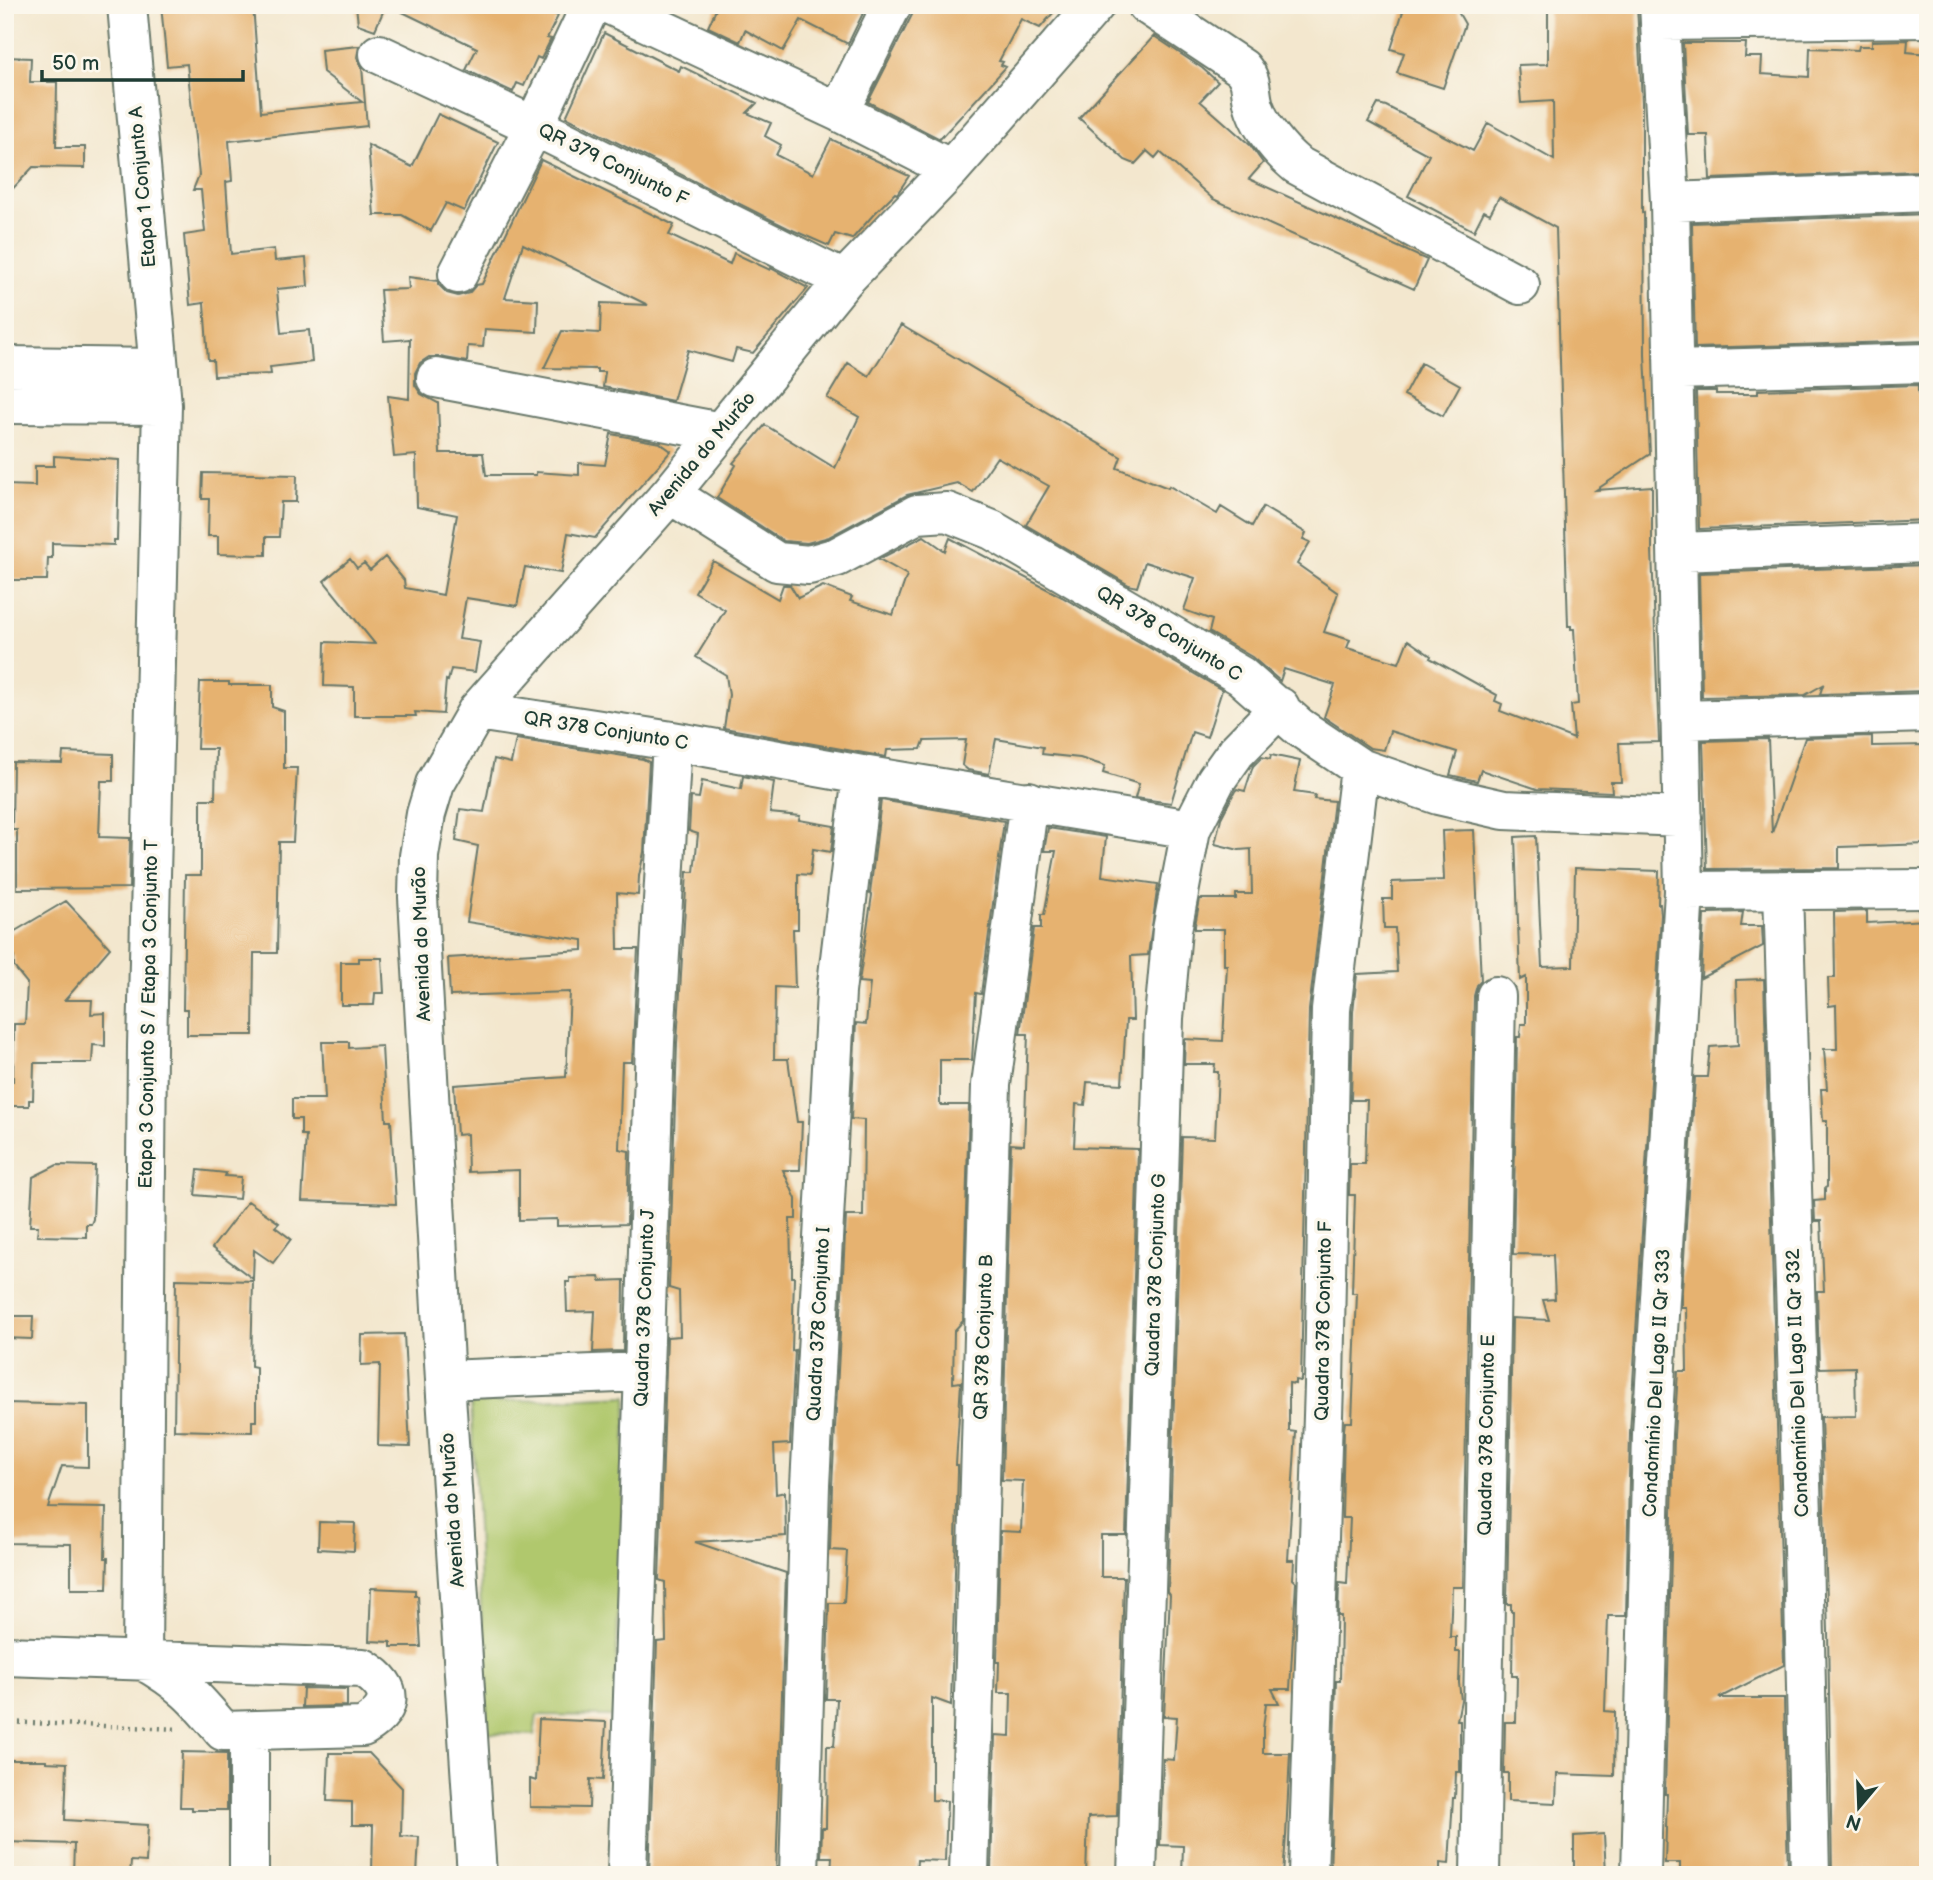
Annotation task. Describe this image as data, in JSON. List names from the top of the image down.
{
  "streets": {
    "street": [
      "QR 379 Conjunto F",
      "Etapa 1 Conjunto A",
      "Avenida do Murão",
      "QR 378 Conjunto C",
      "Etapa 3 Conjunto S / Etapa 3 Conjunto T",
      "Quadra 378 Conjunto G",
      "Quadra 378 Conjunto J",
      "Quadra 378 Conjunto F",
      "Quadra 378 Conjunto I",
      "QR 378 Conjunto B",
      "Condomínio Del Lago II Qr 333",
      "Condomínio Del Lago II Qr 332",
      "Quadra 378 Conjunto E"
    ]
  },
  "crossings": [
    ["QR 379 Conjunto F", "Avenida do Murão"],
    ["Etapa 1 Conjunto A", "Etapa 3 Conjunto S / Etapa 3 Conjunto T"],
    ["Avenida do Murão", "QR 378 Conjunto C"],
    ["QR 378 Conjunto C", "Quadra 378 Conjunto G"],
    ["QR 378 Conjunto C", "Quadra 378 Conjunto J"],
    ["QR 378 Conjunto C", "Quadra 378 Conjunto F"],
    ["QR 378 Conjunto C", "Quadra 378 Conjunto I"],
    ["QR 378 Conjunto C", "QR 378 Conjunto B"],
    ["QR 378 Conjunto C", "Condomínio Del Lago II Qr 333"]
  ],
  "scale_bar": "50 m",
  "north": "bottom"
}
